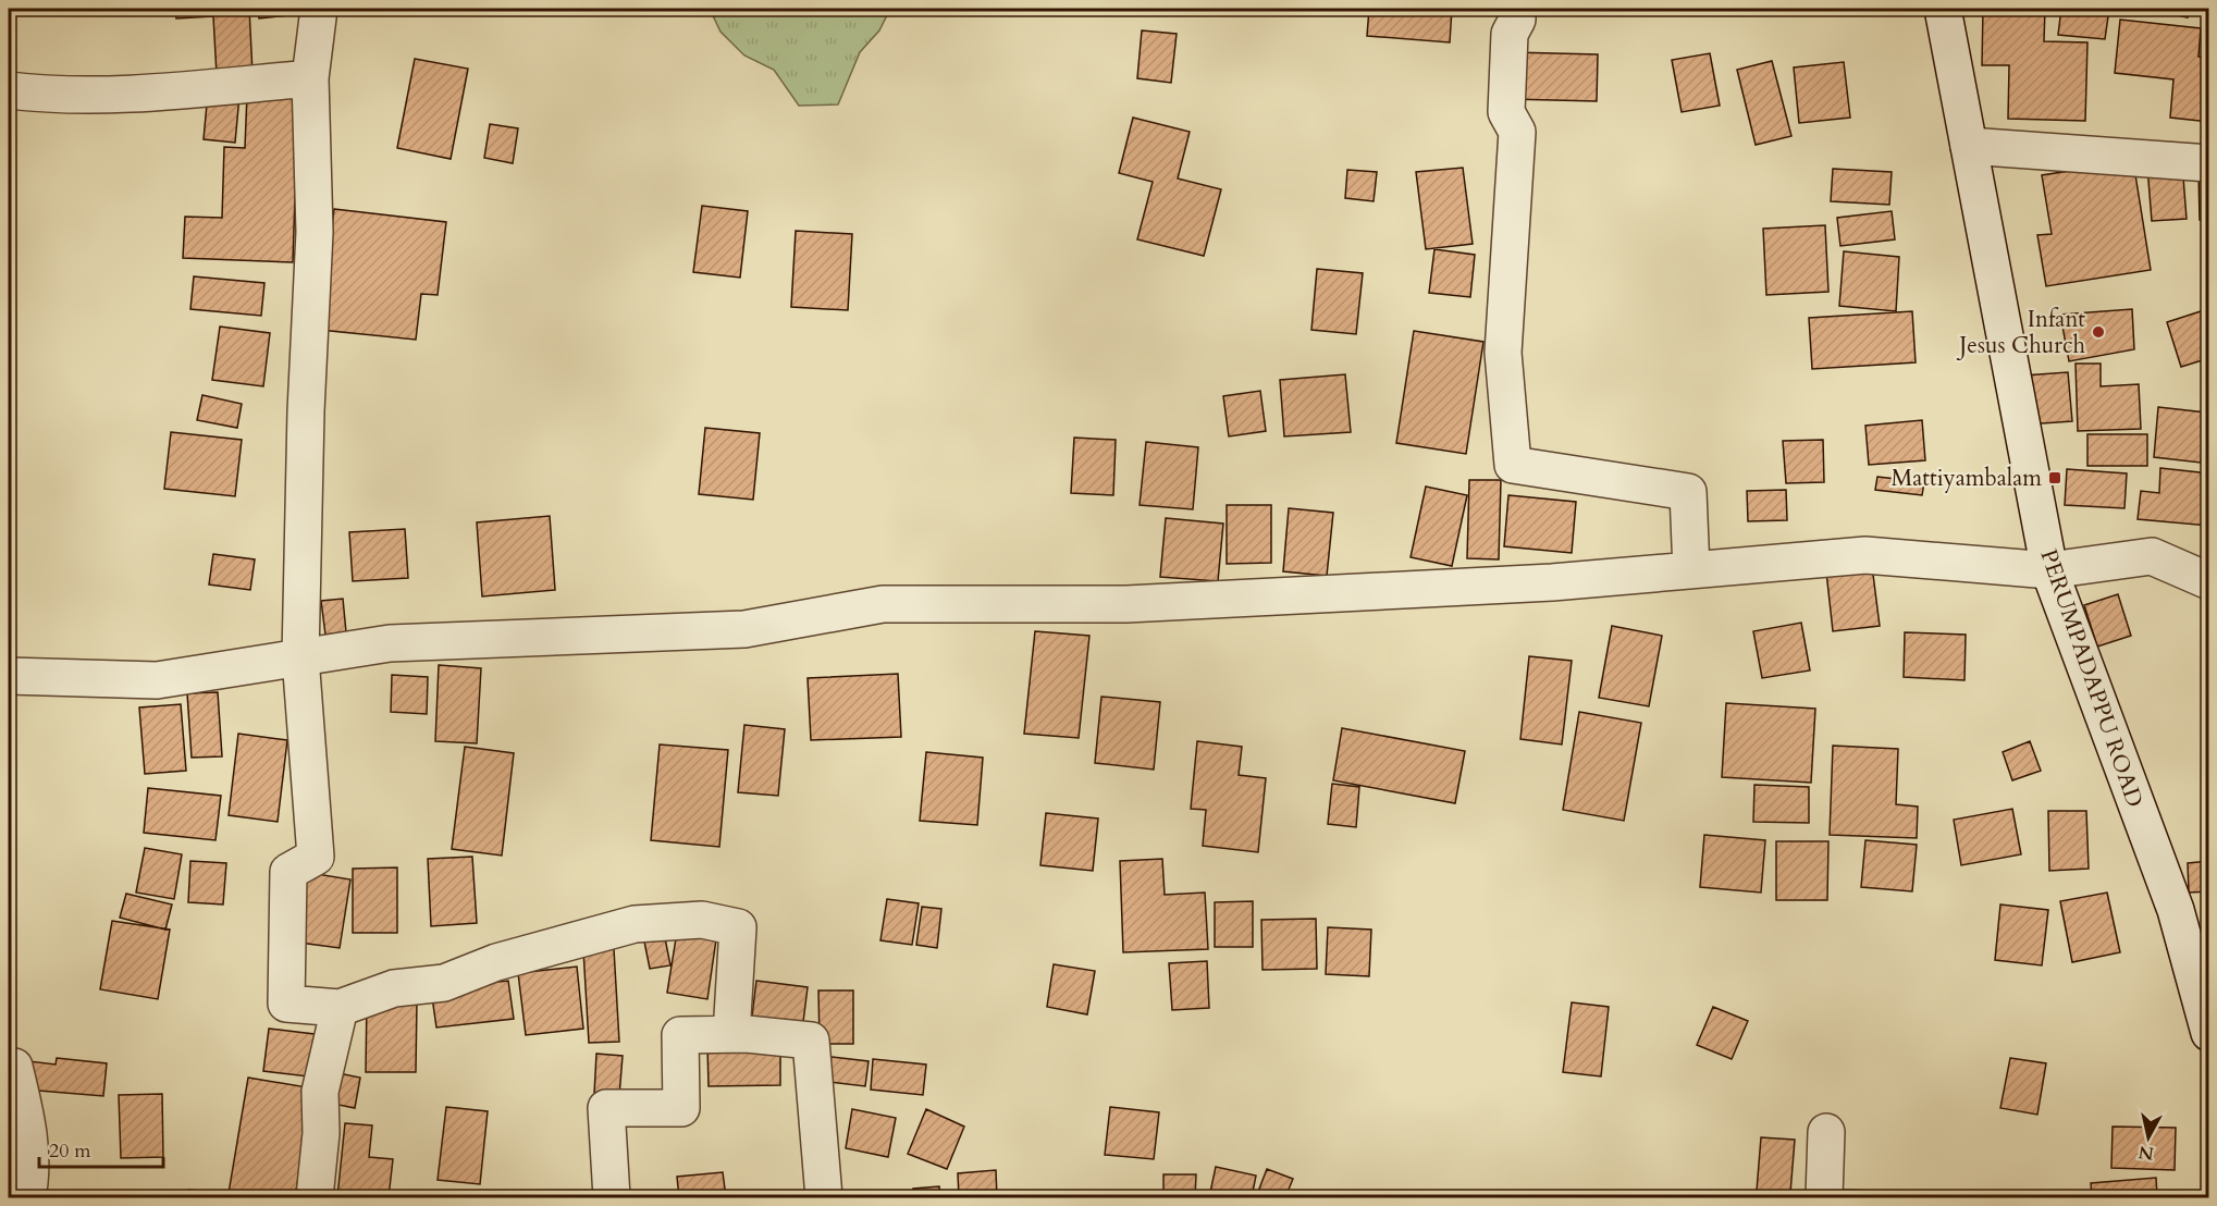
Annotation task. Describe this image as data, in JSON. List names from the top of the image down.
{
  "streets": {
    "street": ["PERUMPADAPPU ROAD"]
  },
  "places": {
    "other": ["Infant Jesus Church"],
    "transit": ["Mattiyambalam"]
  },
  "scale_bar": "20 m",
  "north": "bottom"
}
